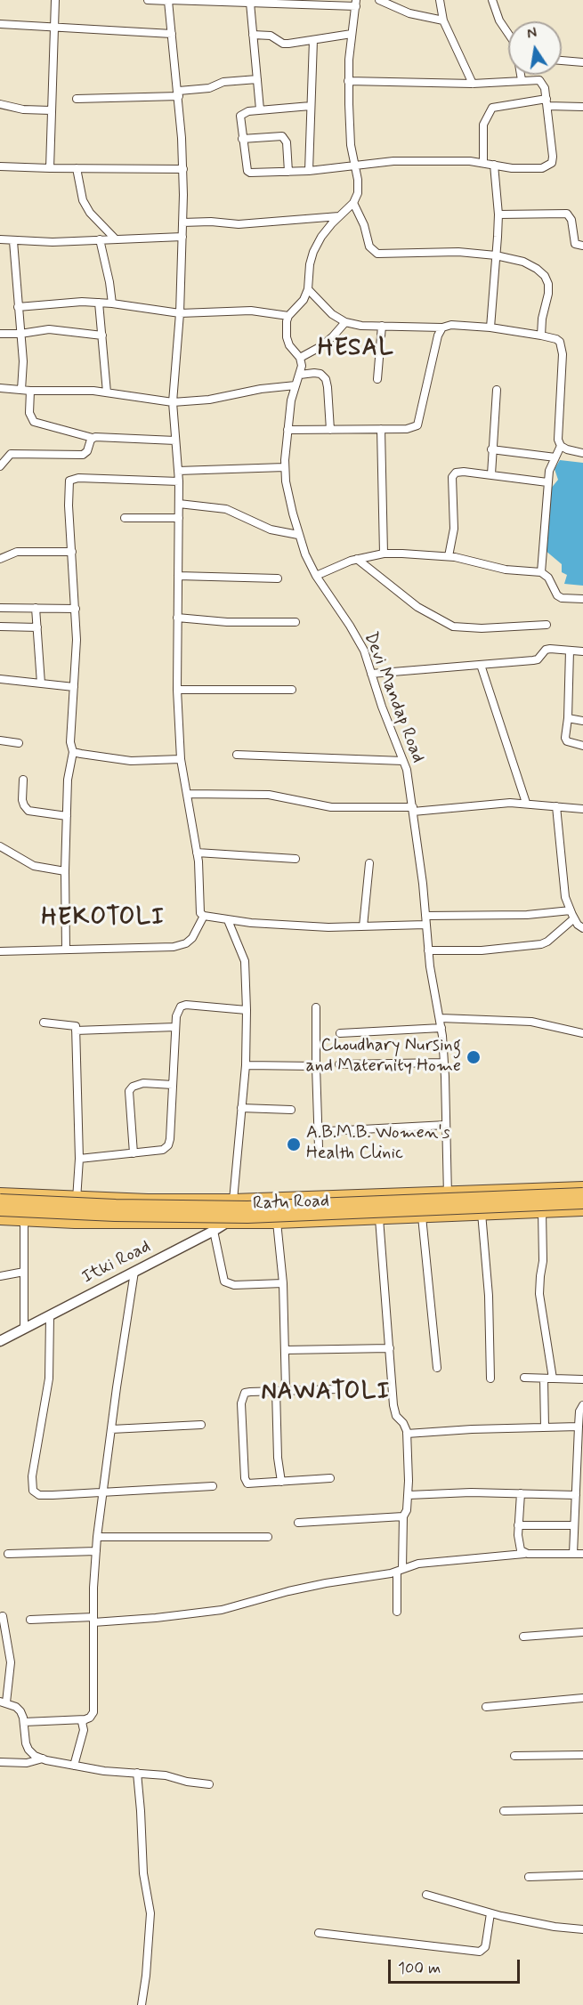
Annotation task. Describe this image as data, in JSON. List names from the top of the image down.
{
  "streets": {
    "main road": ["Ratu Road"],
    "street": ["Devi Mandap Road", "Itki Road"]
  },
  "crossings": [
    ["Devi Mandap Road", "Ratu Road"],
    ["Ratu Road", "Itki Road"]
  ],
  "districts": ["HESAL", "HEKOTOLI", "NAWATOLI"],
  "places": ["Choudhary Nursing and Maternity Home", "A.B.M.B. Women's Health Clinic"],
  "scale_bar": "100 m",
  "north": "top"
}
